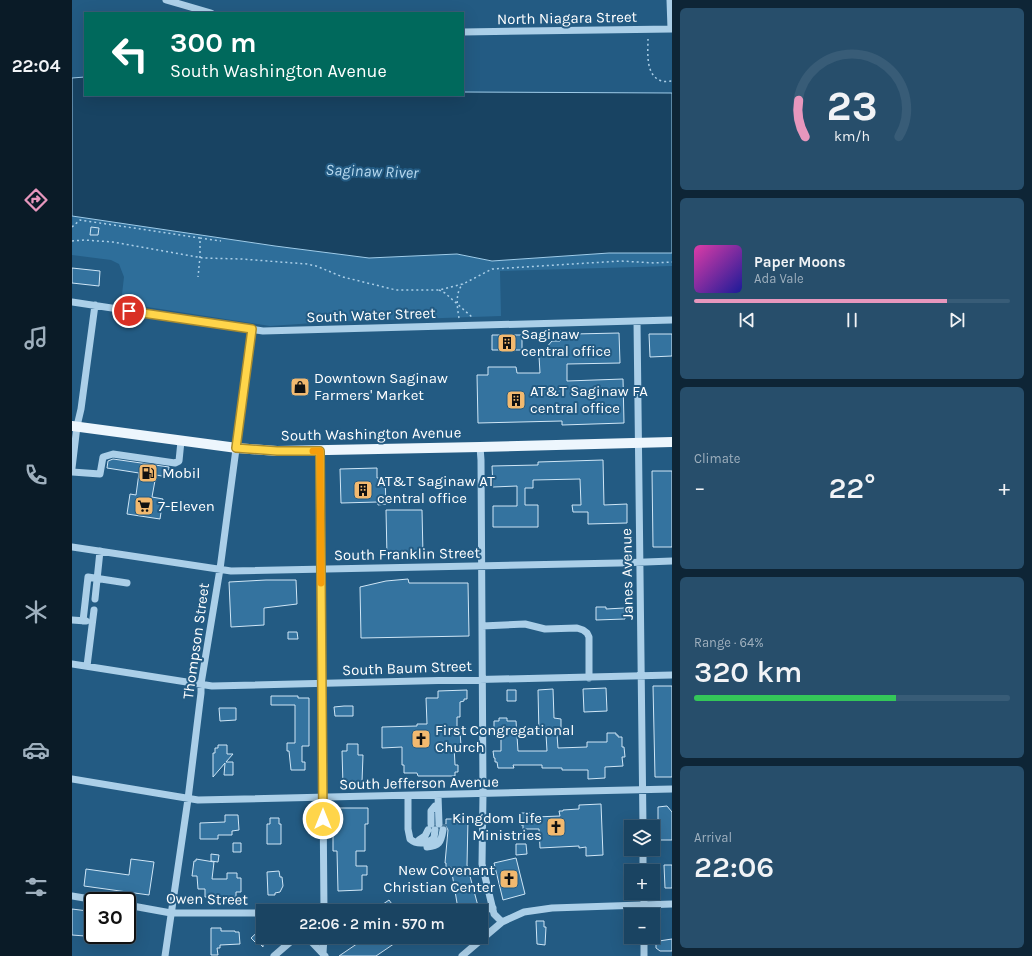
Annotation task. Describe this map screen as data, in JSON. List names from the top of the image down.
{
  "streets": {
    "main road": ["South Washington Avenue"],
    "street": [
      "North Niagara Street",
      "South Water Street",
      "South Franklin Street",
      "Janes Avenue",
      "Thompson Street",
      "South Baum Street",
      "South Jefferson Avenue",
      "Owen Street"
    ]
  },
  "crossings": [
    ["South Water Street", "Janes Avenue"],
    ["South Water Street", "Thompson Street"],
    ["South Washington Avenue", "Janes Avenue"],
    ["South Washington Avenue", "Thompson Street"],
    ["South Franklin Street", "Janes Avenue"],
    ["South Franklin Street", "Thompson Street"],
    ["Janes Avenue", "South Baum Street"],
    ["Janes Avenue", "South Jefferson Avenue"],
    ["Thompson Street", "South Baum Street"],
    ["Thompson Street", "South Jefferson Avenue"],
    ["Thompson Street", "Owen Street"]
  ],
  "water": ["Saginaw River"],
  "places": {
    "building": ["Saginaw central office", "AT&T Saginaw FA central office", "AT&T Saginaw AT central office"],
    "shop": ["Downtown Saginaw Farmers' Market"],
    "fuel station": ["Mobil"],
    "supermarket": ["7-Eleven"],
    "church": ["First Congregational Church", "Kingdom Life Ministries", "New Covenant Christian Center"]
  },
  "page": {
    "tabs": "22:04",
    "turn": ["300 m", "South Washington Avenue"],
    "song": ["Paper Moons", "Ada Vale"],
    "tile": [
      "Climate",
      ["Range · 64%", "320 km"],
      ["Arrival", "22:06"]
    ],
    "heat": ["−", "22°", "+"],
    "map_buttons": ["+", "−"],
    "limit": "30",
    "trip": "22:06 · 2 min · 570 m",
    "gauge": ["23", "km/h"]
  }
}
